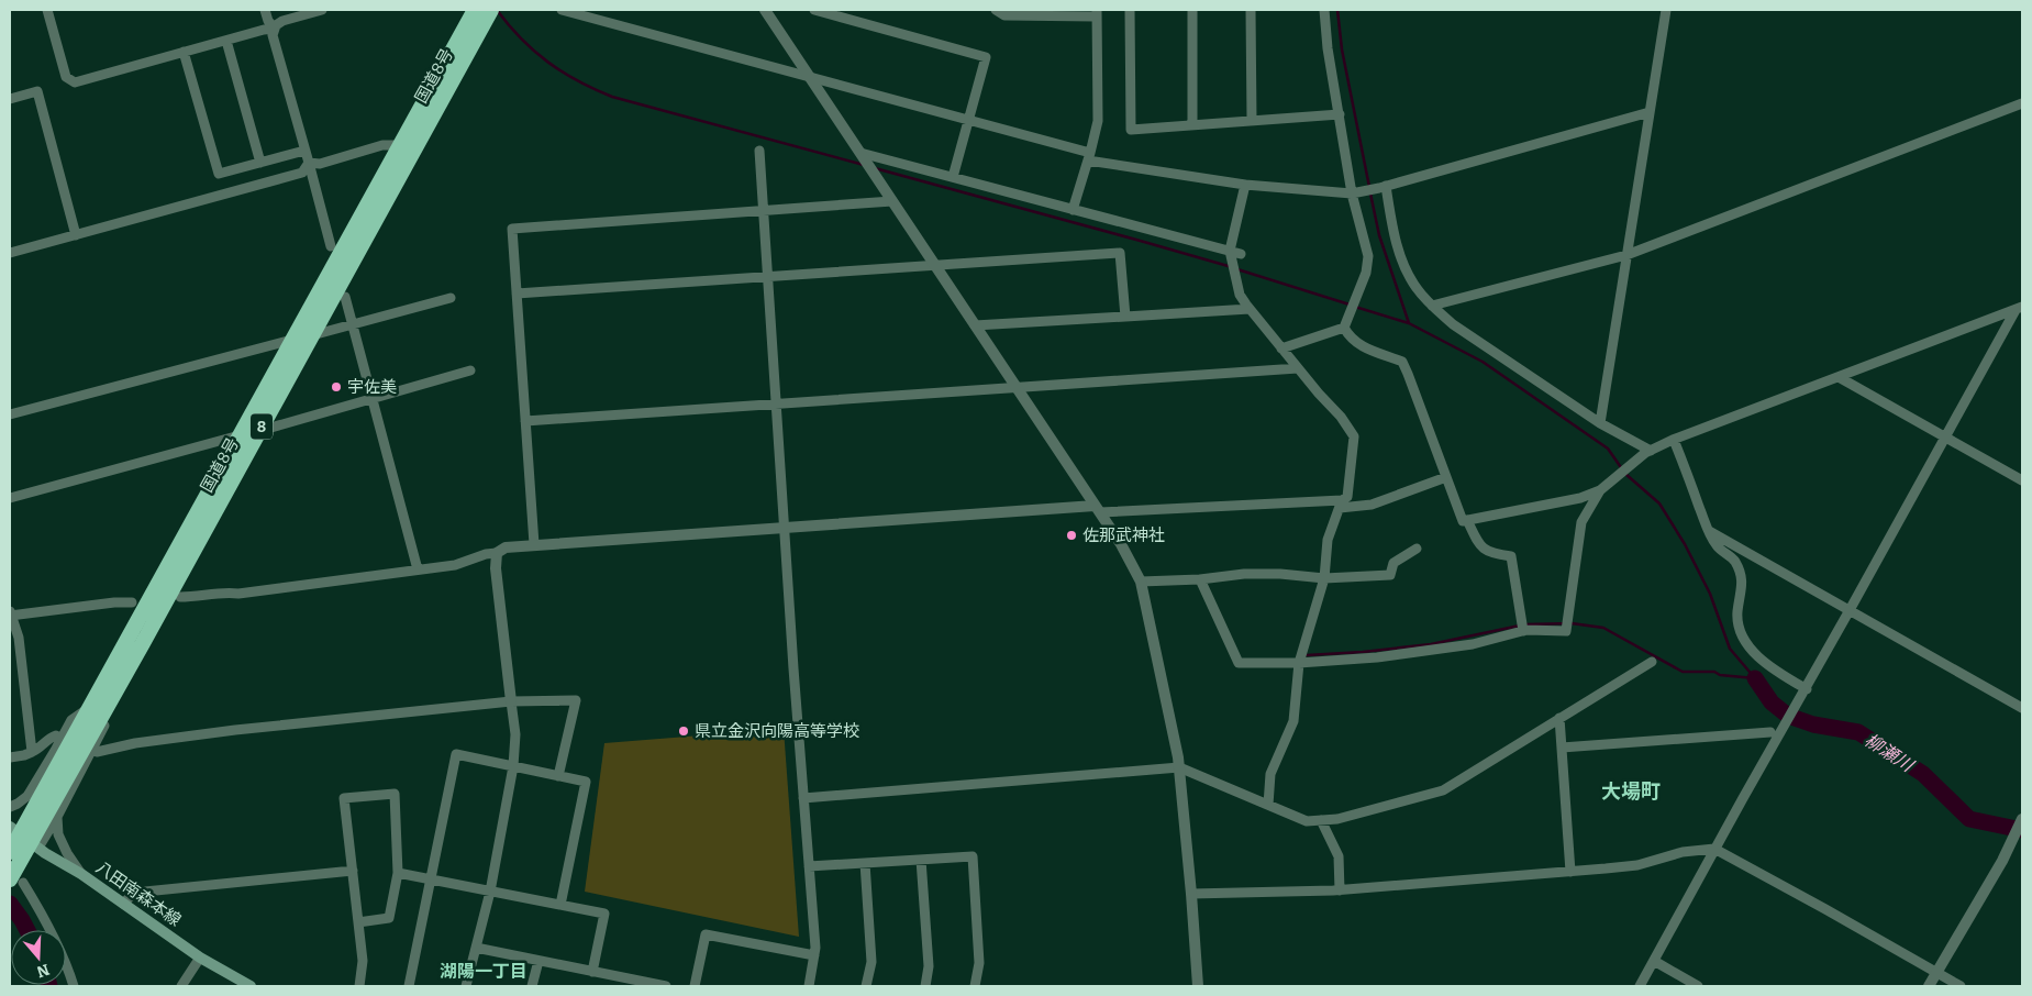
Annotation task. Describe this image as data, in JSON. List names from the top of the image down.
{
  "streets": {
    "highway": ["国道8号", "8"],
    "main road": ["八田南森本線"]
  },
  "crossings": [
    ["国道8号", "八田南森本線"]
  ],
  "districts": ["大場町", "湖陽一丁目"],
  "water": ["柳瀬川"],
  "places": ["宇佐美", "佐那武神社", "県立金沢向陽高等学校"],
  "north": "bottom"
}
